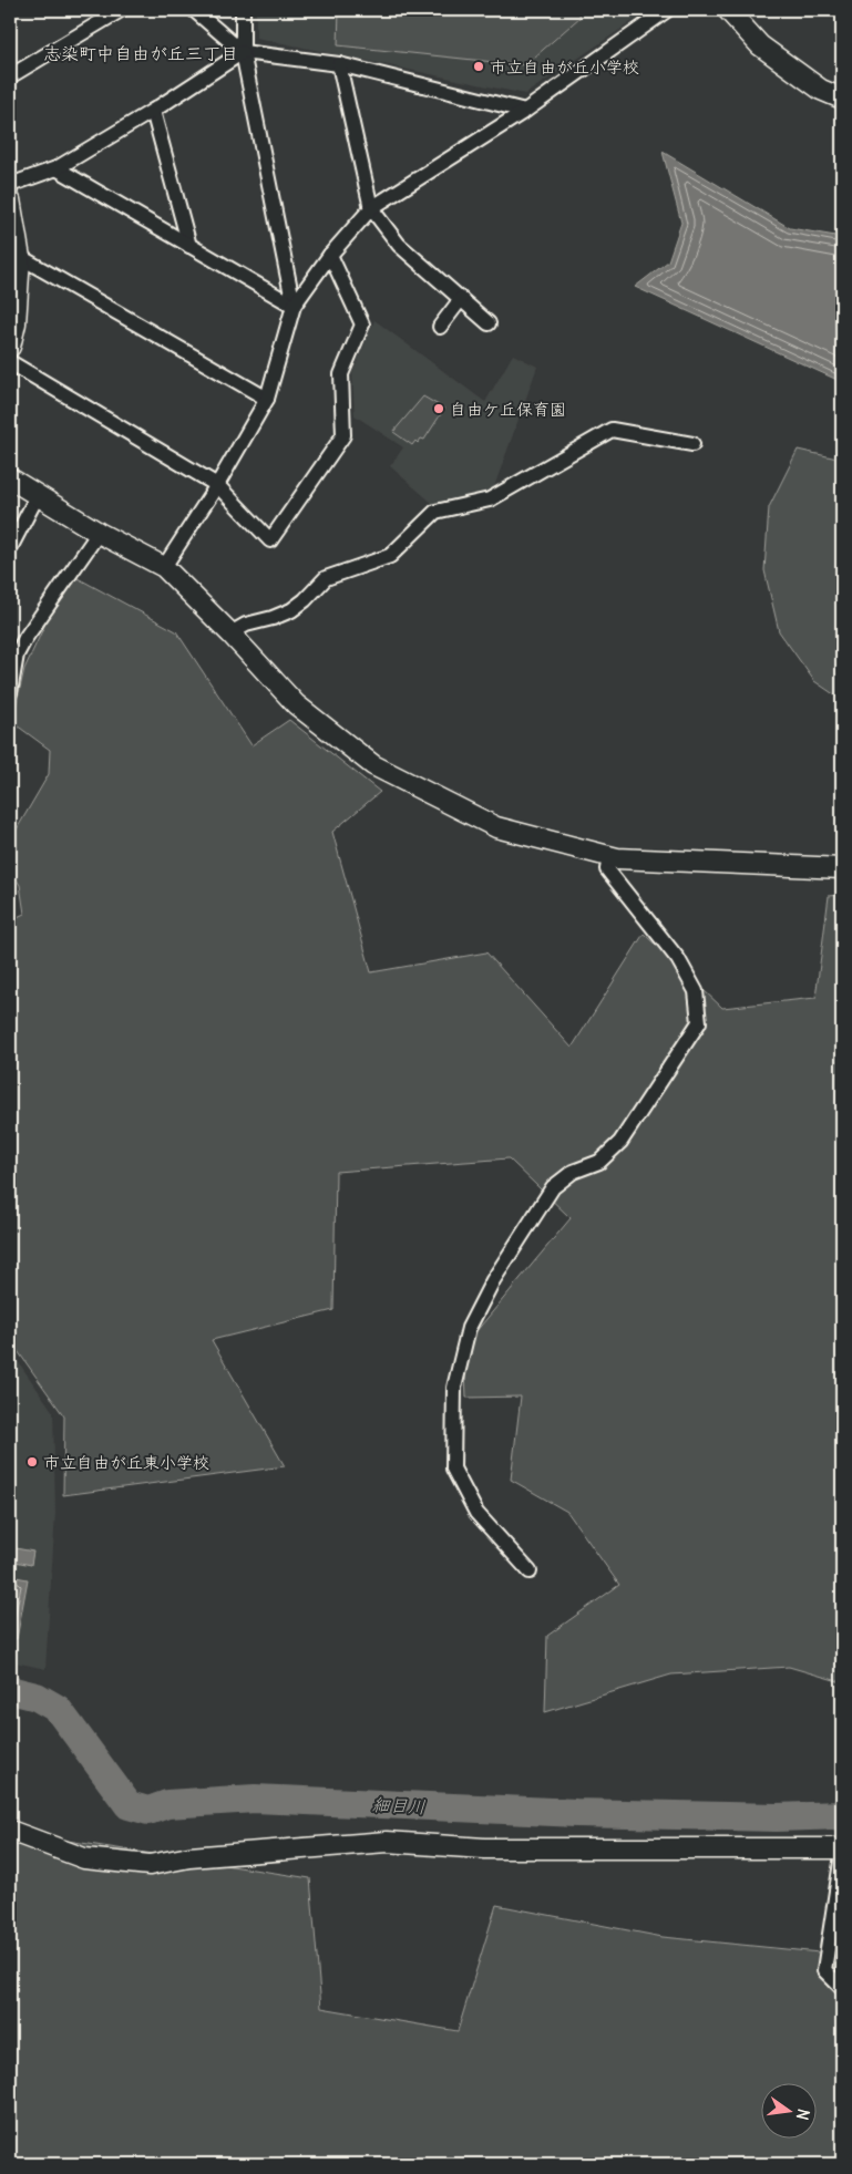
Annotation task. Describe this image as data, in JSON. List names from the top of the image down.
{
  "districts": ["志染町中自由が丘三丁目"],
  "water": ["細目川"],
  "places": ["市立自由が丘小学校", "自由ケ丘保育園", "市立自由が丘東小学校"],
  "north": "right"
}
